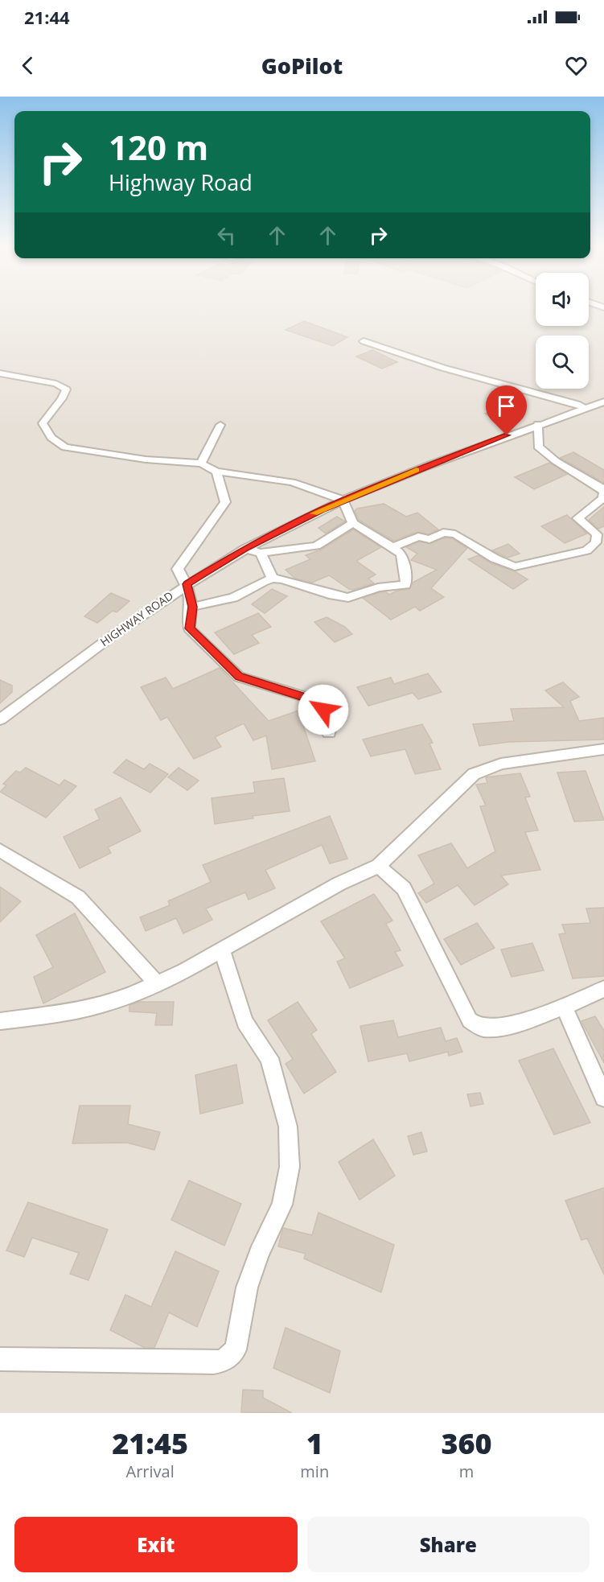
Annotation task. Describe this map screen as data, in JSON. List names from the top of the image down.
{
  "streets": {
    "street": ["HIGHWAY ROAD"]
  },
  "page": {
    "status": "21:44",
    "header": "GoPilot",
    "turn": ["120 m", "Highway Road"],
    "eta": [
      "21:45",
      "Arrival",
      "1",
      "min",
      "360",
      "m"
    ],
    "buttons": ["Exit", "Share"]
  }
}
